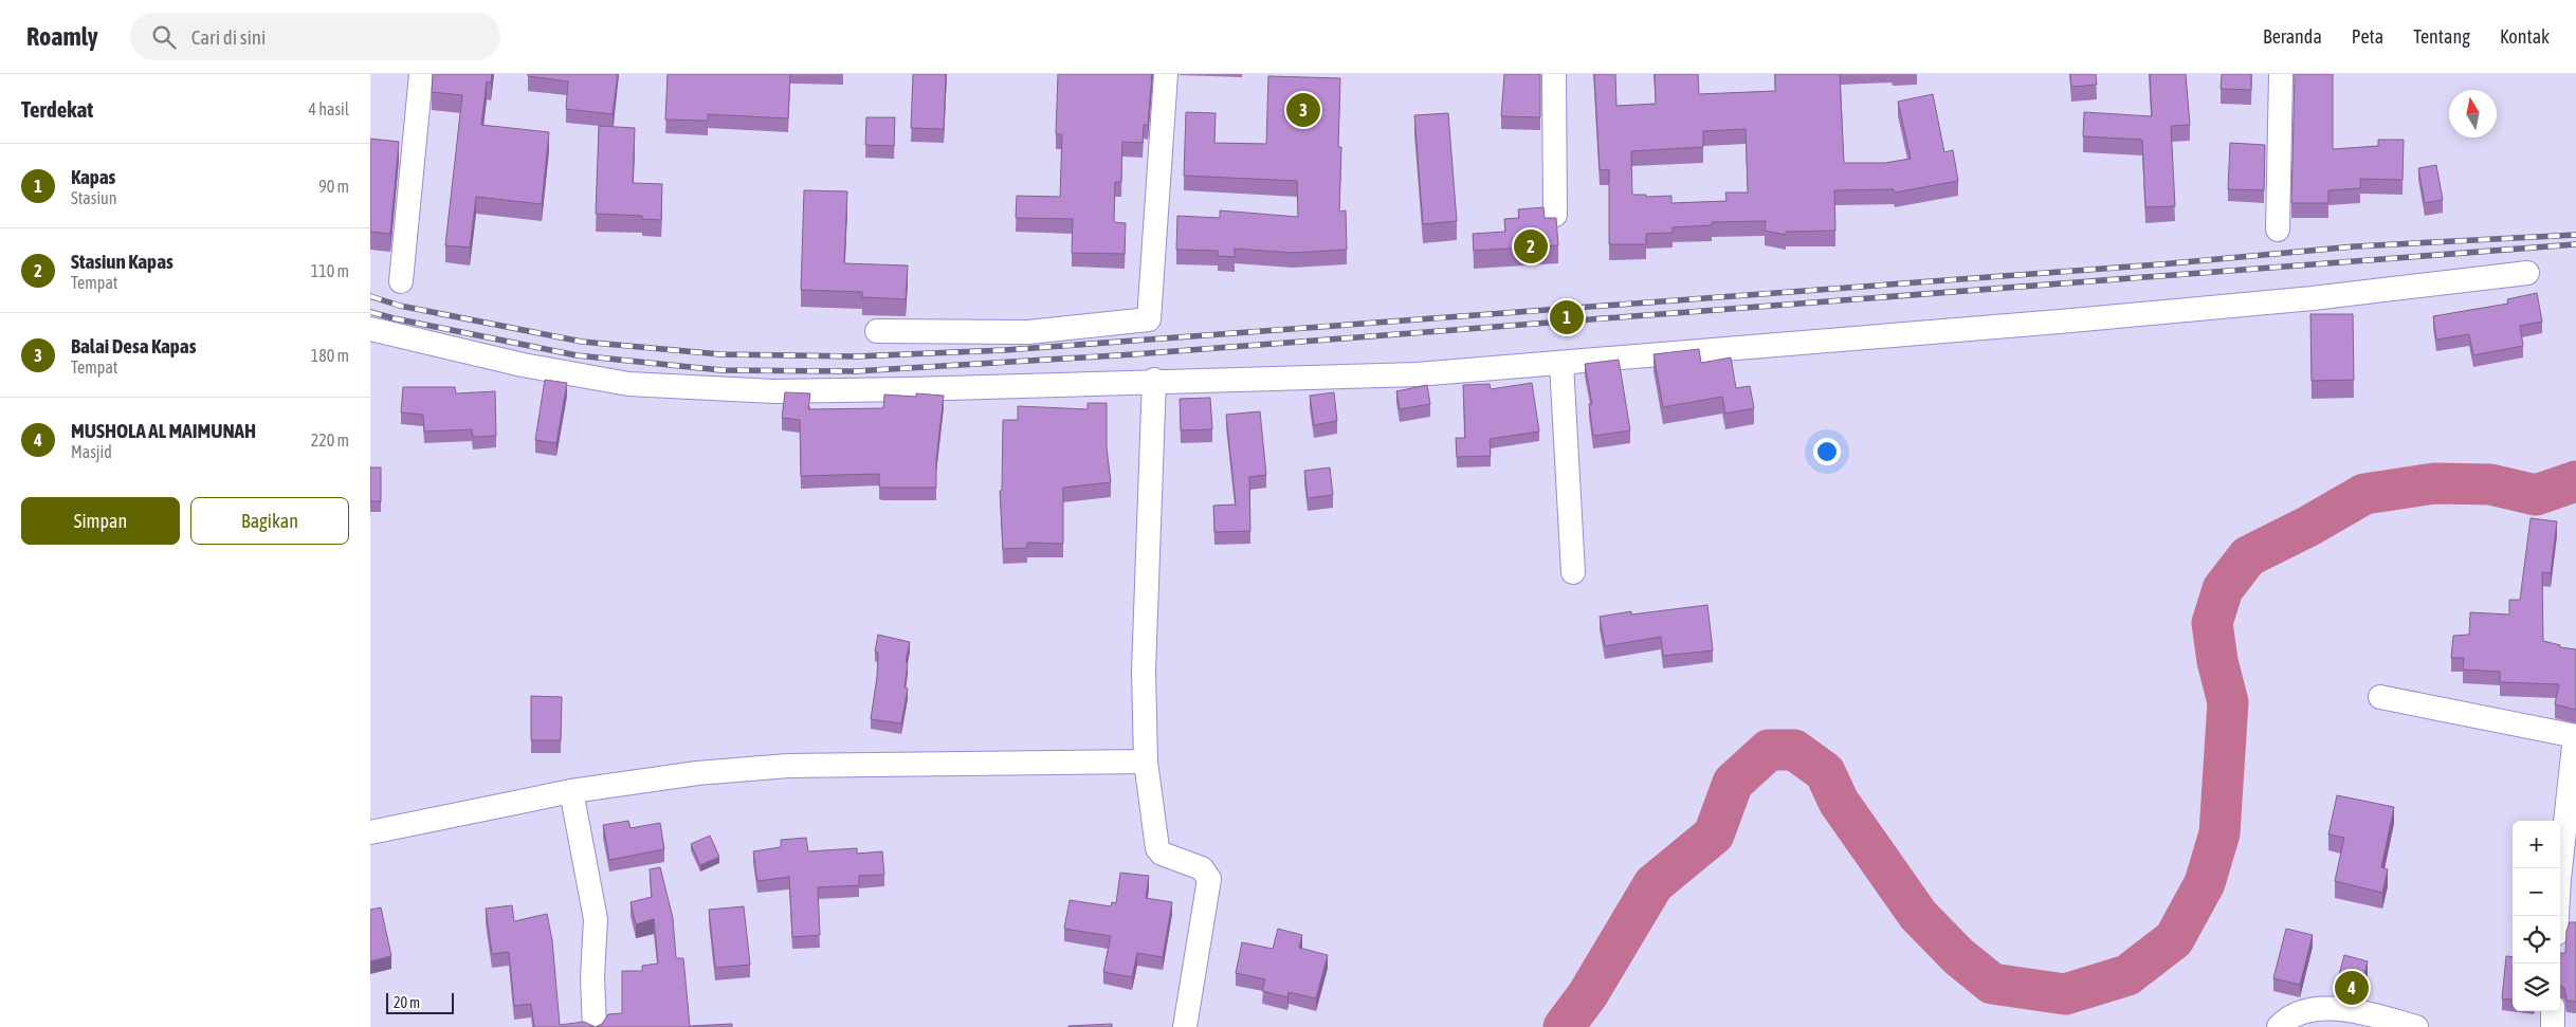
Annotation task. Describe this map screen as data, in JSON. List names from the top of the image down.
{
  "scale_bar": "20 m",
  "north": "top",
  "page": {
    "header": "Roamly",
    "search": "Cari di sini",
    "nav": [
      "Beranda",
      "Peta",
      "Tentang",
      "Kontak"
    ],
    "heading": ["Terdekat", "4 hasil"],
    "pins": [
      "3",
      "2",
      "1",
      "4"
    ],
    "list": [
      {
        "mark": "1",
        "name": "Kapas",
        "note": "Stasiun",
        "value": "90 m"
      },
      {
        "mark": "2",
        "name": "Stasiun Kapas",
        "note": "Tempat",
        "value": "110 m"
      },
      {
        "mark": "3",
        "name": "Balai Desa Kapas",
        "note": "Tempat",
        "value": "180 m"
      },
      {
        "mark": "4",
        "name": "MUSHOLA AL MAIMUNAH",
        "note": "Masjid",
        "value": "220 m"
      }
    ],
    "buttons": ["Simpan", "Bagikan"],
    "map_buttons": ["+", "−"],
    "scale": "20 m"
  }
}
